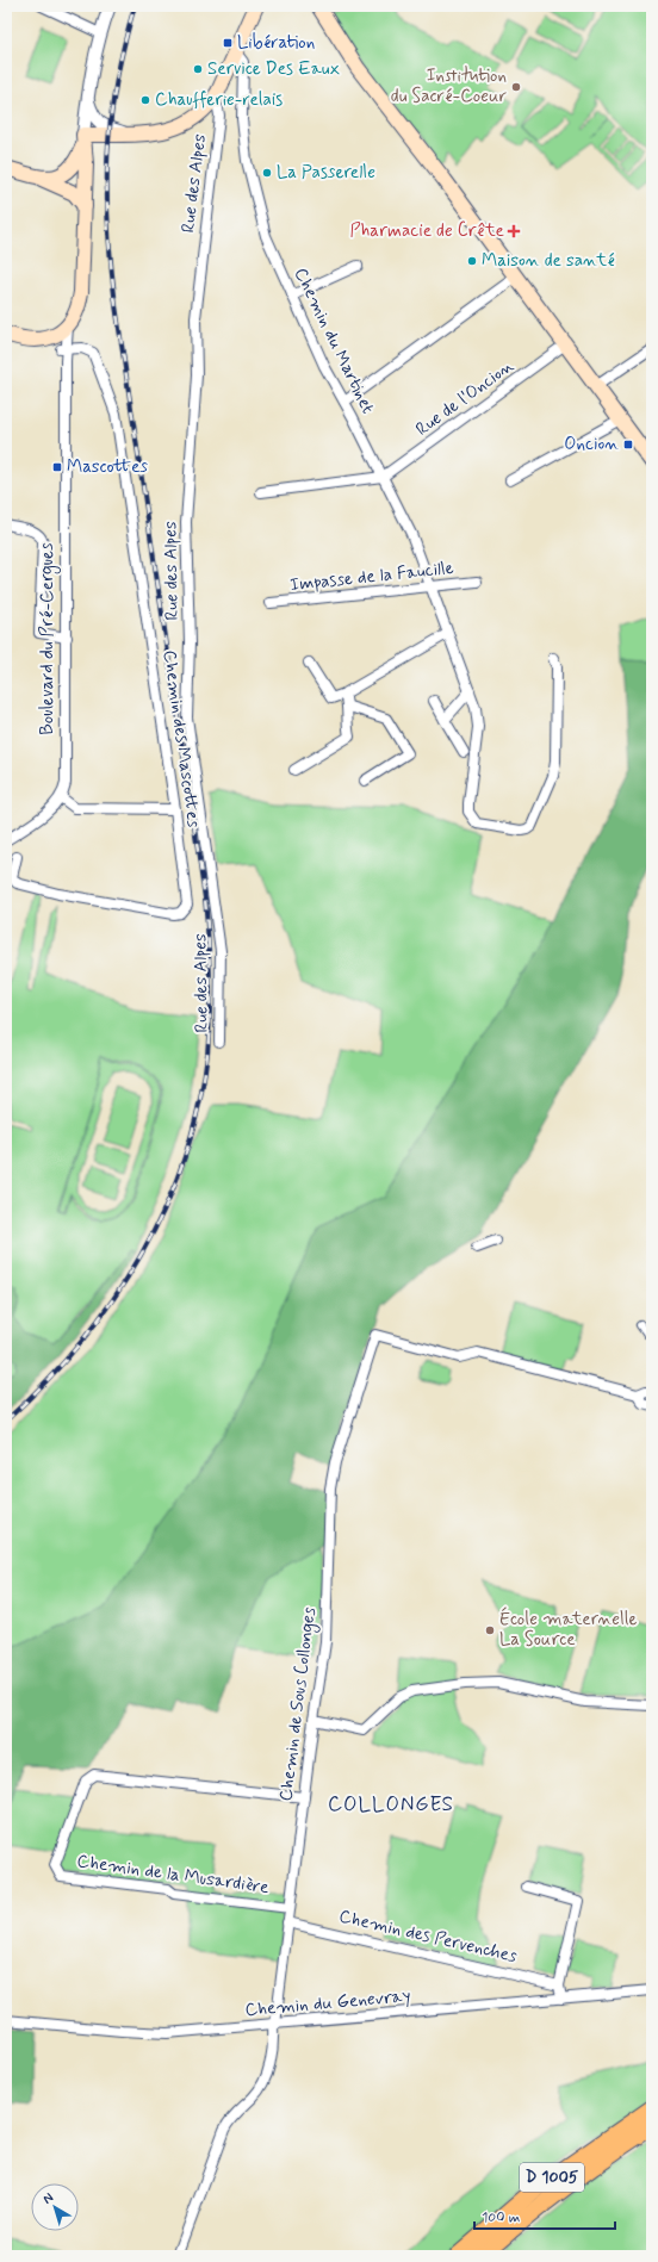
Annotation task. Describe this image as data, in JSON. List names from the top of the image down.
{
  "streets": {
    "highway": ["D 1005"],
    "street": [
      "Rue des Alpes",
      "Chemin du Martinet",
      "Rue de l'Oncion",
      "Impasse de la Faucille",
      "Boulevard du Pré-Cergues",
      "Chemin des Mascottes",
      "Chemin de Sous Collonges",
      "Chemin de la Musardière",
      "Chemin des Pervenches",
      "Chemin du Genevray"
    ]
  },
  "crossings": [
    ["Chemin du Martinet", "Rue de l'Oncion"],
    ["Chemin du Martinet", "Impasse de la Faucille"],
    ["Boulevard du Pré-Cergues", "Chemin des Mascottes"],
    ["Chemin de Sous Collonges", "Chemin de la Musardière"],
    ["Chemin de Sous Collonges", "Chemin des Pervenches"],
    ["Chemin de Sous Collonges", "Chemin du Genevray"]
  ],
  "districts": ["COLLONGES"],
  "places": {
    "transit": ["Libération", "Oncion", "Mascottes"],
    "other": [
      "Service Des Eaux",
      "Institution du Sacré-Coeur",
      "Chaufferie-relais",
      "La Passerelle",
      "Maison de santé",
      "École maternelle La Source"
    ],
    "health": ["Pharmacie de Crête"]
  },
  "scale_bar": "100 m",
  "north": "top left"
}
